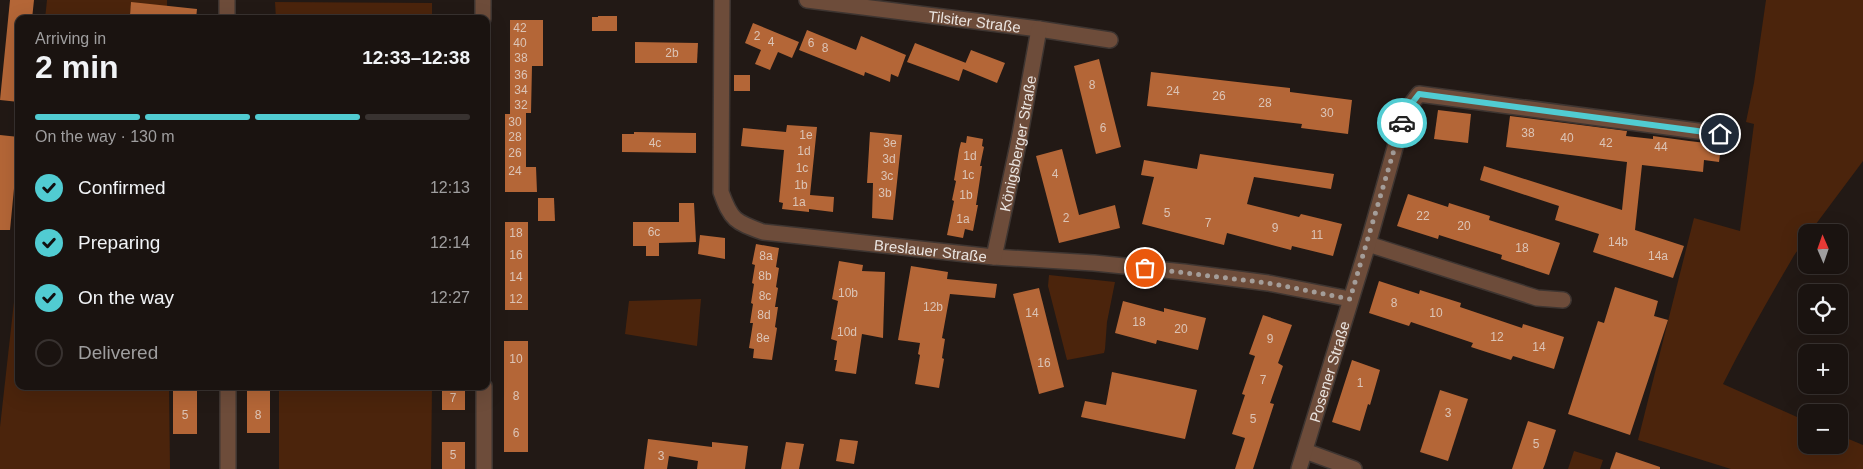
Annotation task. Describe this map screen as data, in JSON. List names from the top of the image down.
{
  "streets": {
    "street": [
      "Tilsiter Straße",
      "Königsberger Straße",
      "Breslauer Straße",
      "Posener Straße"
    ]
  },
  "crossings": [
    ["Tilsiter Straße", "Königsberger Straße"],
    ["Königsberger Straße", "Breslauer Straße"],
    ["Breslauer Straße", "Posener Straße"]
  ],
  "house_numbers": [
    "42",
    "2",
    "4",
    "40",
    "6",
    "8",
    "2b",
    "38",
    "36",
    "8",
    "34",
    "24",
    "26",
    "28",
    "32",
    "30",
    "30",
    "6",
    "38",
    "1e",
    "28",
    "40",
    "4c",
    "3e",
    "42",
    "44",
    "1d",
    "26",
    "1d",
    "3d",
    "1c",
    "24",
    "4",
    "1c",
    "3c",
    "1b",
    "3b",
    "1b",
    "1a",
    "5",
    "22",
    "2",
    "1a",
    "7",
    "20",
    "9",
    "6c",
    "18",
    "11",
    "14b",
    "18",
    "16",
    "8a",
    "14a",
    "8b",
    "14",
    "10b",
    "8c",
    "12",
    "8",
    "12b",
    "14",
    "10",
    "8d",
    "18",
    "20",
    "10d",
    "12",
    "8e",
    "9",
    "14",
    "10",
    "16",
    "7",
    "1",
    "8",
    "7",
    "3",
    "5",
    "8",
    "5",
    "6",
    "5",
    "5",
    "3"
  ],
  "north": "top",
  "page": {
    "heading": ["2 min", "Arriving in", "12:33–12:38"],
    "bar": "On the way · 130 m",
    "list": [
      ["Confirmed", "12:13"],
      ["Preparing", "12:14"],
      ["On the way", "12:27"],
      "Delivered"
    ],
    "map_buttons": ["+", "−"]
  }
}
